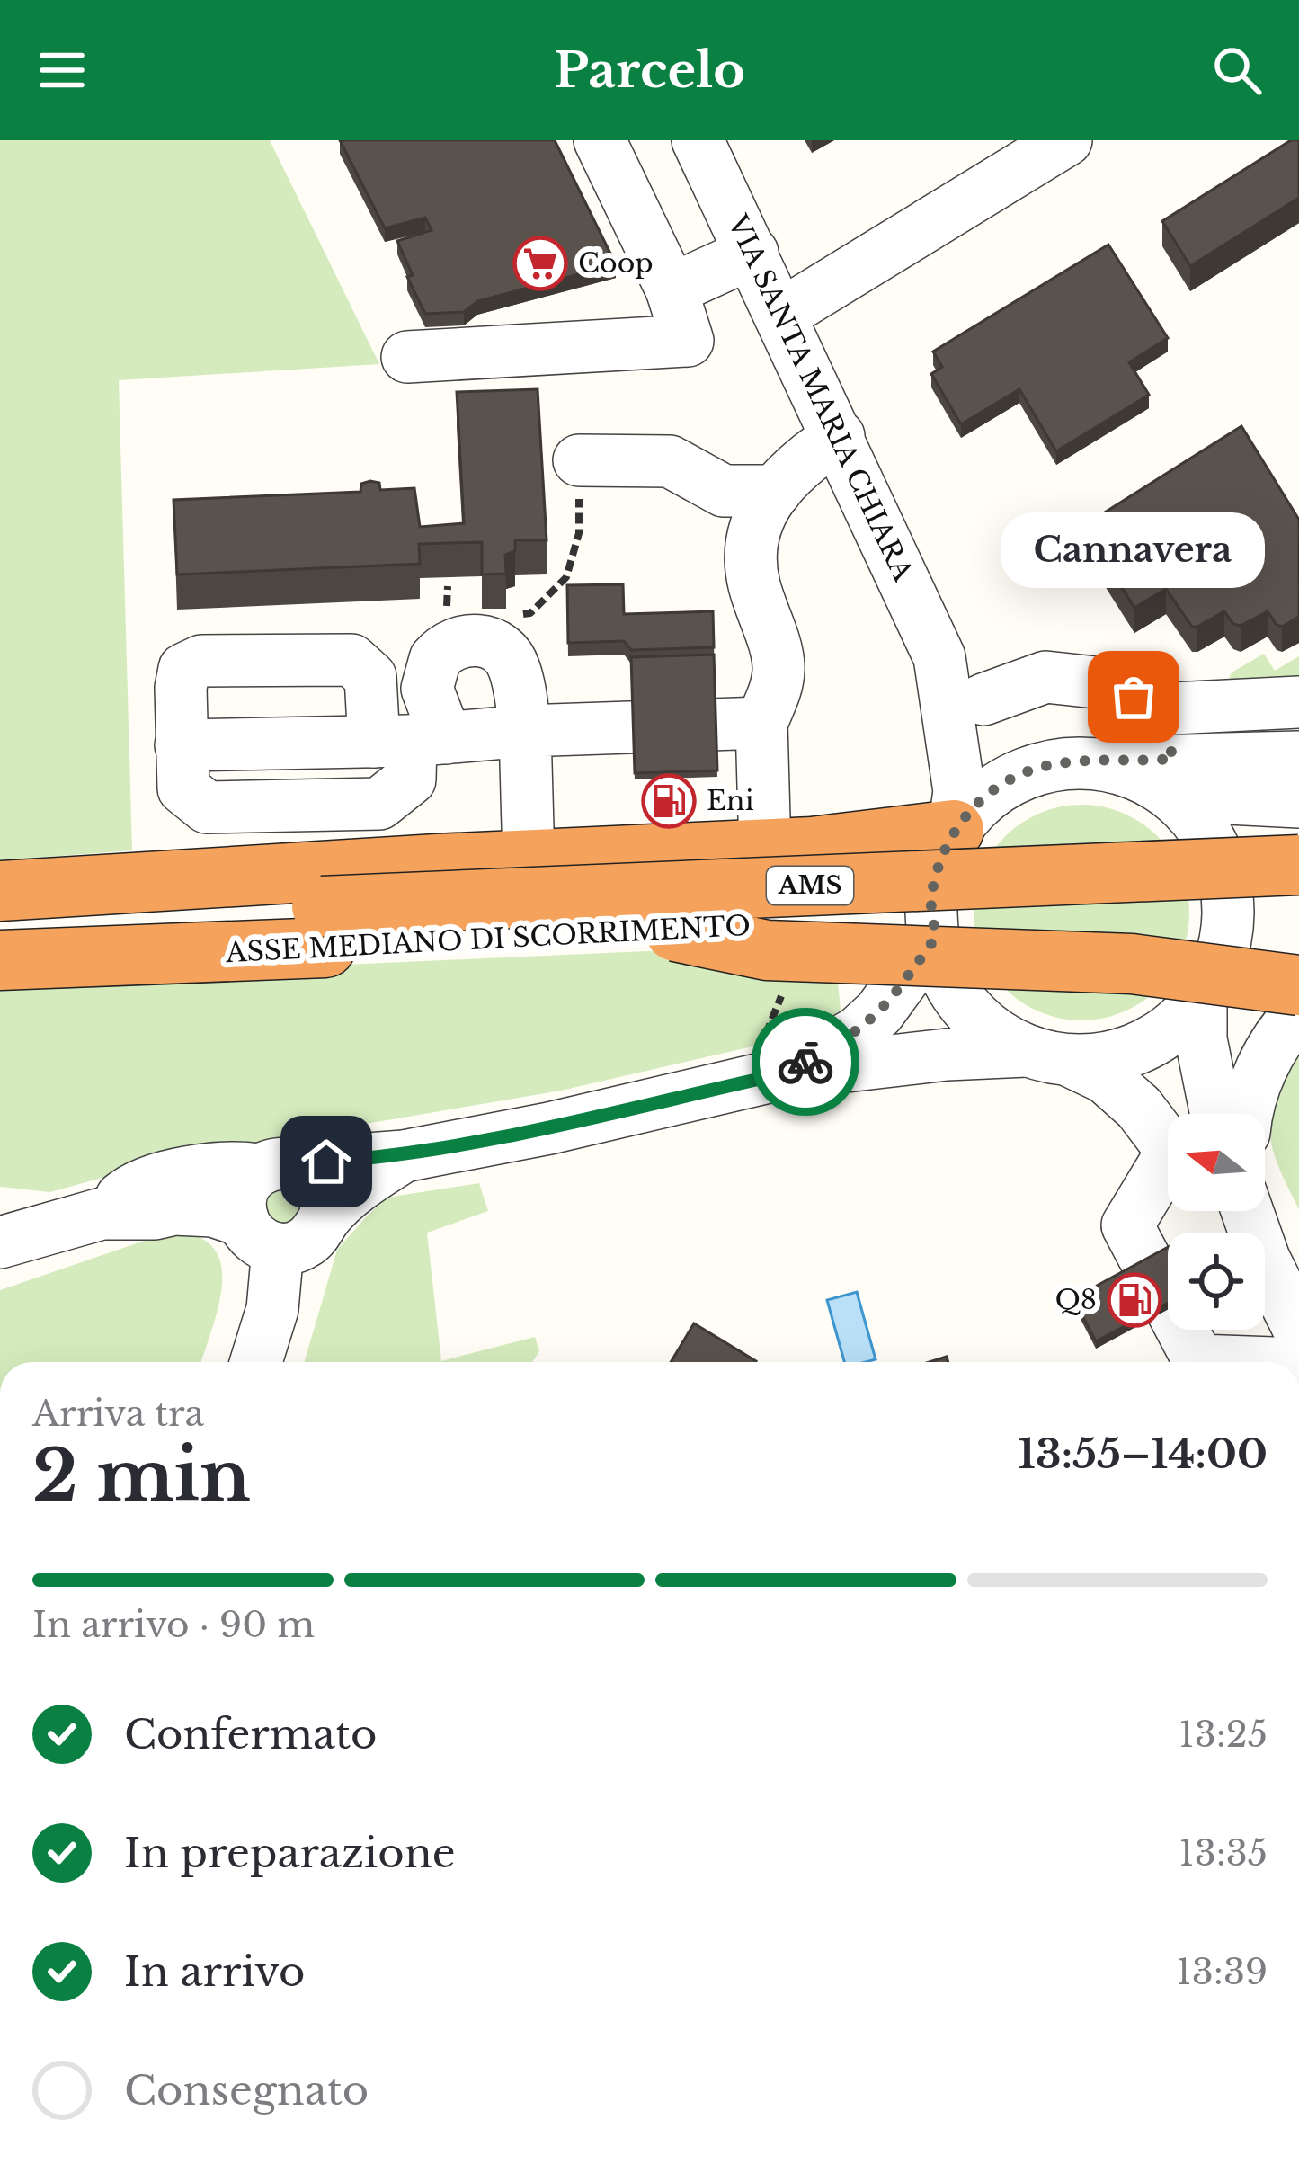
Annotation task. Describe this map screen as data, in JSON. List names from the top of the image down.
{
  "streets": {
    "highway": ["AMS", "ASSE MEDIANO DI SCORRIMENTO"],
    "street": ["VIA SANTA MARIA CHIARA"]
  },
  "places": {
    "supermarket": ["Coop"],
    "other": ["Cannavera"],
    "fuel station": ["Eni", "Q8"]
  },
  "north": "left",
  "page": {
    "header": "Parcelo",
    "bubble": "Cannavera",
    "heading": ["2 min", "Arriva tra", "13:55–14:00"],
    "bar": "In arrivo · 90 m",
    "list": [
      ["Confermato", "13:25"],
      ["In preparazione", "13:35"],
      ["In arrivo", "13:39"],
      "Consegnato"
    ]
  }
}
